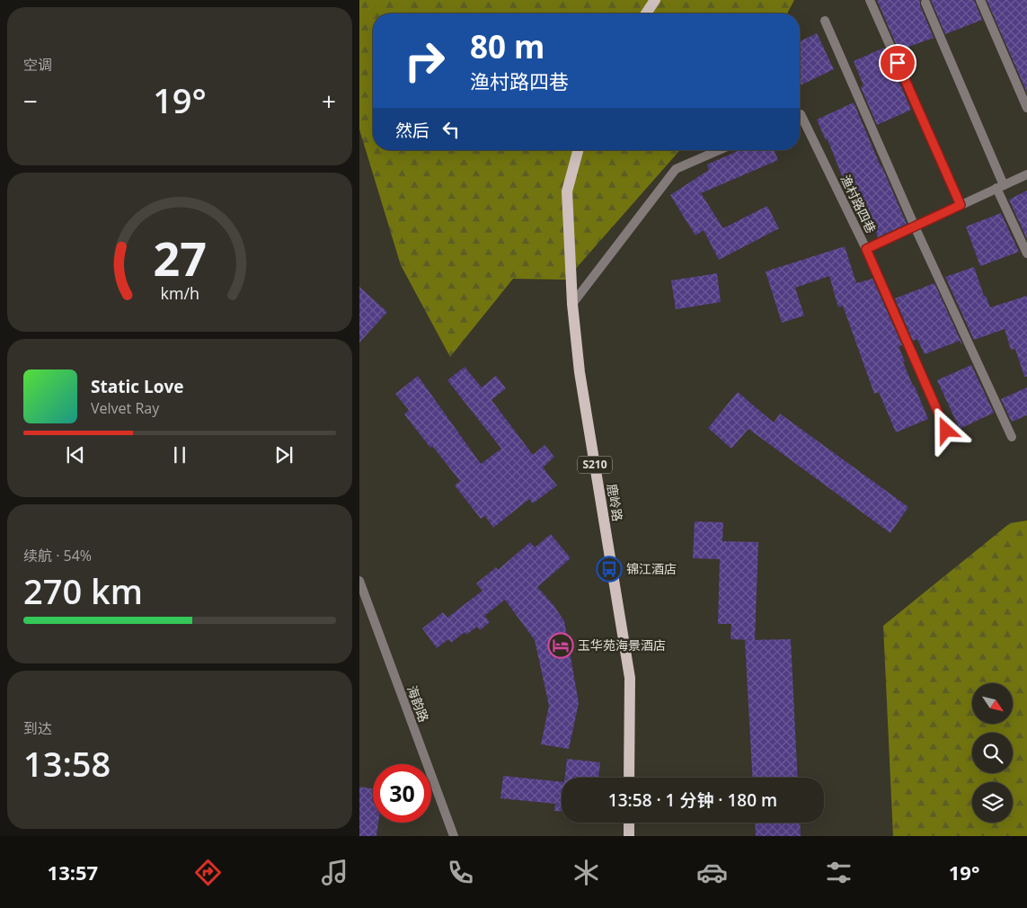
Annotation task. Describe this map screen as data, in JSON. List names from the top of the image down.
{
  "streets": {
    "main road": ["S210", "鹿岭路"],
    "street": ["渔村路四巷", "海韵路"]
  },
  "places": {
    "bus stop": ["锦江酒店"],
    "hotel": ["玉华苑海景酒店"]
  },
  "north": "bottom right",
  "page": {
    "tile": [
      "空调",
      ["续航 · 54%", "270 km"],
      ["到达", "13:58"]
    ],
    "turn": ["80 m", "渔村路四巷"],
    "heat": ["−", "19°", "+"],
    "then": "然后",
    "song": ["Static Love", "Velvet Ray"],
    "limit": "30",
    "trip": "13:58 · 1 分钟 · 180 m",
    "tabs": ["13:57", "19°"],
    "gauge": ["27", "km/h"]
  }
}
